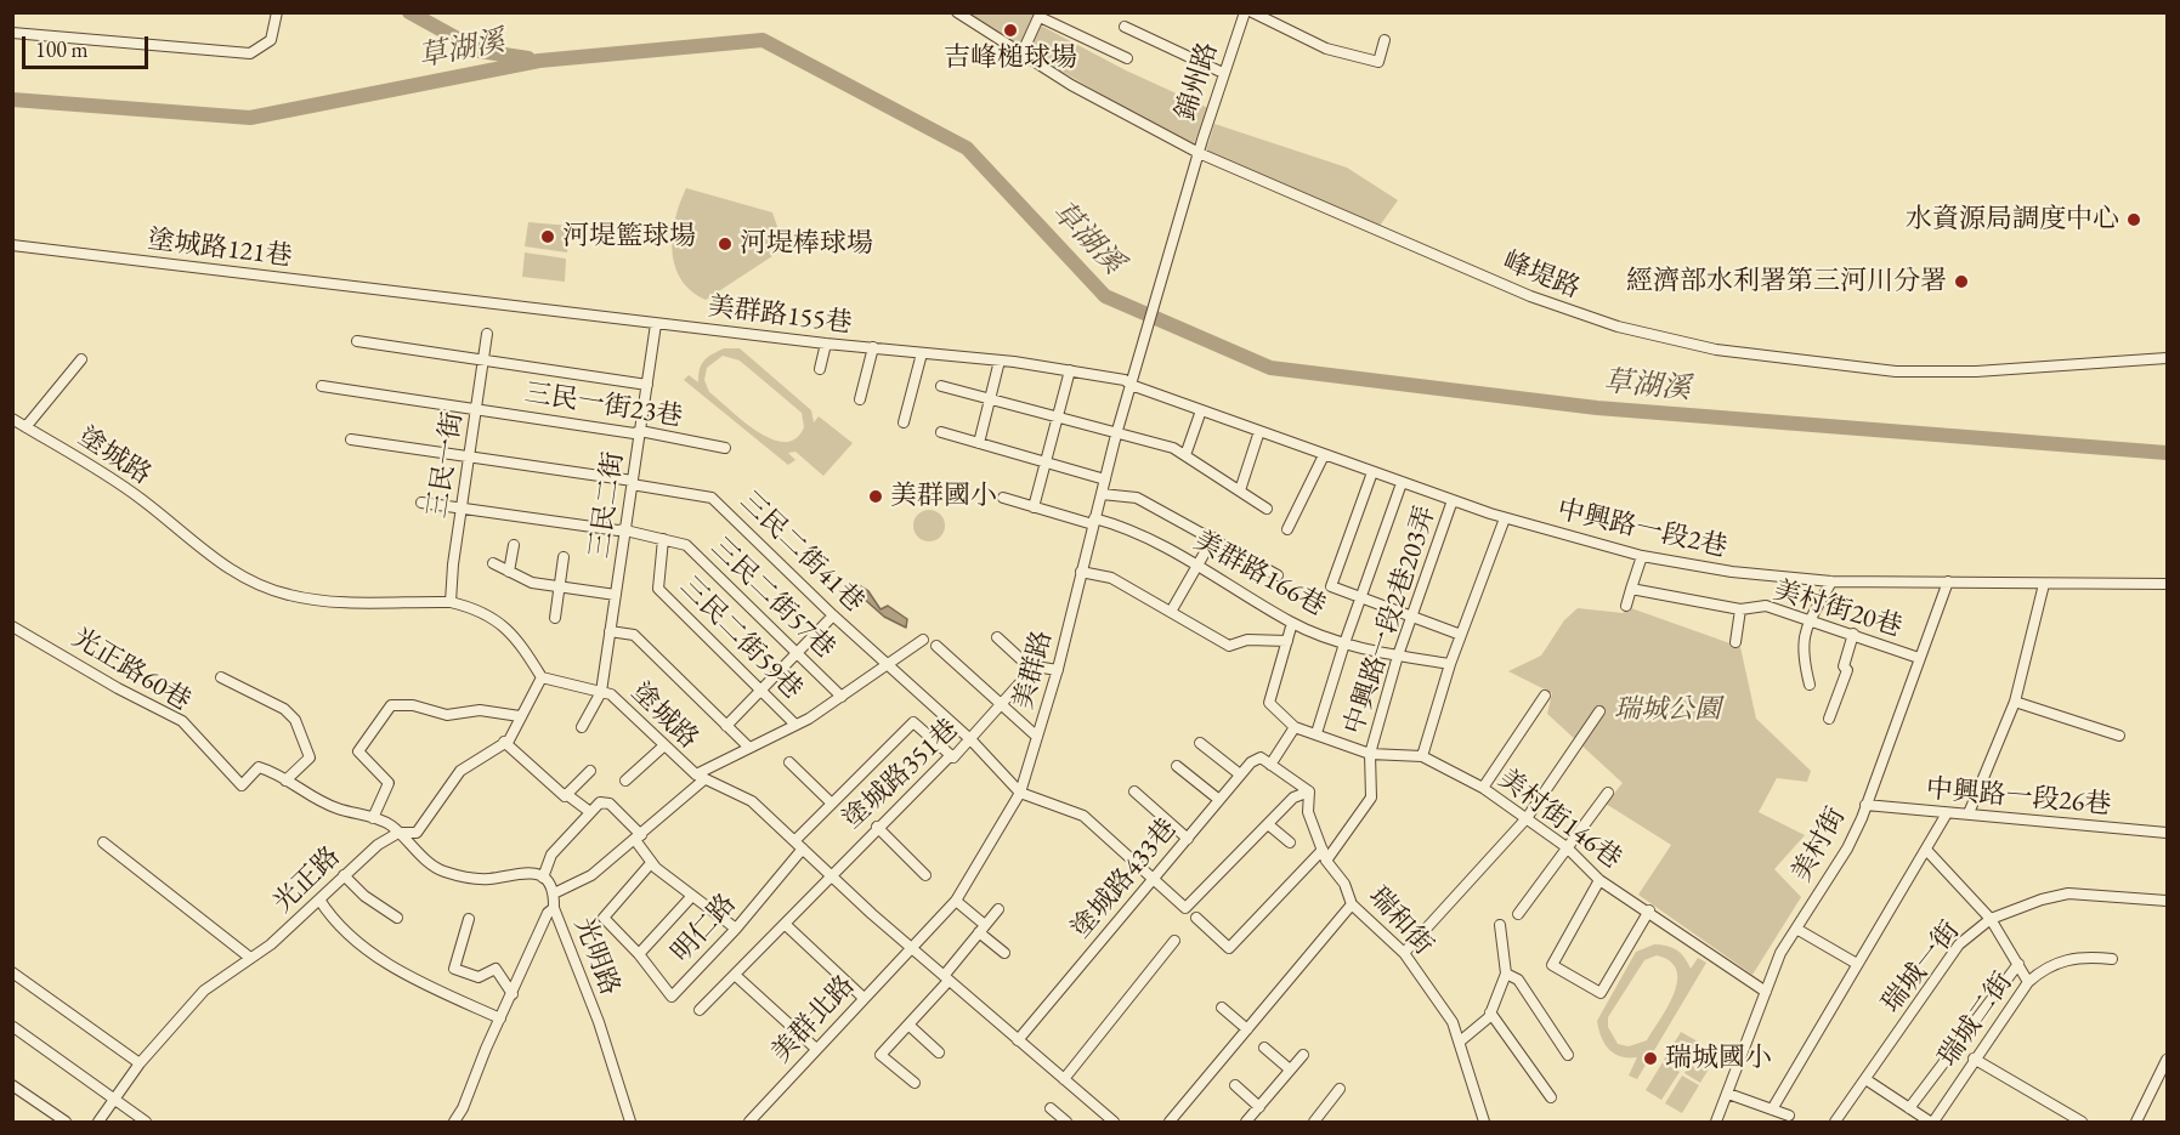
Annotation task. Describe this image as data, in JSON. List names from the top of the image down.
{
  "streets": {
    "street": [
      "錦州路",
      "塗城路121巷",
      "峰堤路",
      "美群路155巷",
      "三民一街23巷",
      "塗城路",
      "三民一街",
      "三民二街",
      "中興路一段2巷",
      "三民二街41巷",
      "美群路166巷",
      "三民二街57巷",
      "美村街20巷",
      "中興路一段2巷203弄",
      "三民二街59巷",
      "光正路60巷",
      "美群路",
      "塗城路351巷",
      "中興路一段26巷",
      "美村街146巷",
      "美村街",
      "塗城路433巷",
      "光正路",
      "瑞和街",
      "明仁路",
      "光明路",
      "瑞城一街",
      "美群北路",
      "瑞城二街"
    ]
  },
  "crossings": [
    ["錦州路", "峰堤路"],
    ["錦州路", "美群路"],
    ["塗城路121巷", "美群路155巷"],
    ["美群路155巷", "三民二街"],
    ["美群路155巷", "中興路一段2巷"],
    ["美群路155巷", "美群路"],
    ["三民一街23巷", "三民一街"],
    ["三民一街23巷", "三民二街"],
    ["塗城路", "三民一街"],
    ["塗城路", "三民二街"],
    ["塗城路", "美群路"],
    ["塗城路", "塗城路351巷"],
    ["塗城路", "塗城路433巷"],
    ["塗城路", "光正路"],
    ["塗城路", "明仁路"],
    ["塗城路", "美群北路"],
    ["三民一街", "三民二街41巷"],
    ["三民一街", "三民二街57巷"],
    ["三民二街", "三民二街41巷"],
    ["三民二街", "三民二街57巷"],
    ["中興路一段2巷", "中興路一段2巷203弄"],
    ["中興路一段2巷", "美群路"],
    ["中興路一段2巷", "美村街"],
    ["三民二街41巷", "美群路"],
    ["三民二街41巷", "塗城路351巷"],
    ["美群路166巷", "中興路一段2巷203弄"],
    ["美群路166巷", "美群路"],
    ["美群路166巷", "美村街146巷"],
    ["三民二街57巷", "三民二街59巷"],
    ["美村街20巷", "美村街"],
    ["中興路一段2巷203弄", "美村街146巷"],
    ["中興路一段2巷203弄", "瑞和街"],
    ["光正路60巷", "光正路"],
    ["美群路", "美群北路"],
    ["塗城路351巷", "明仁路"],
    ["中興路一段26巷", "美村街"],
    ["美村街146巷", "美村街"]
  ],
  "water": ["草湖溪"],
  "parks": ["瑞城公園"],
  "places": [
    "吉峰槌球場",
    "水資源局調度中心",
    "河堤籃球場",
    "河堤棒球場",
    "經濟部水利署第三河川分署",
    "美群國小",
    "瑞城國小"
  ],
  "scale_bar": "100 m"
}
